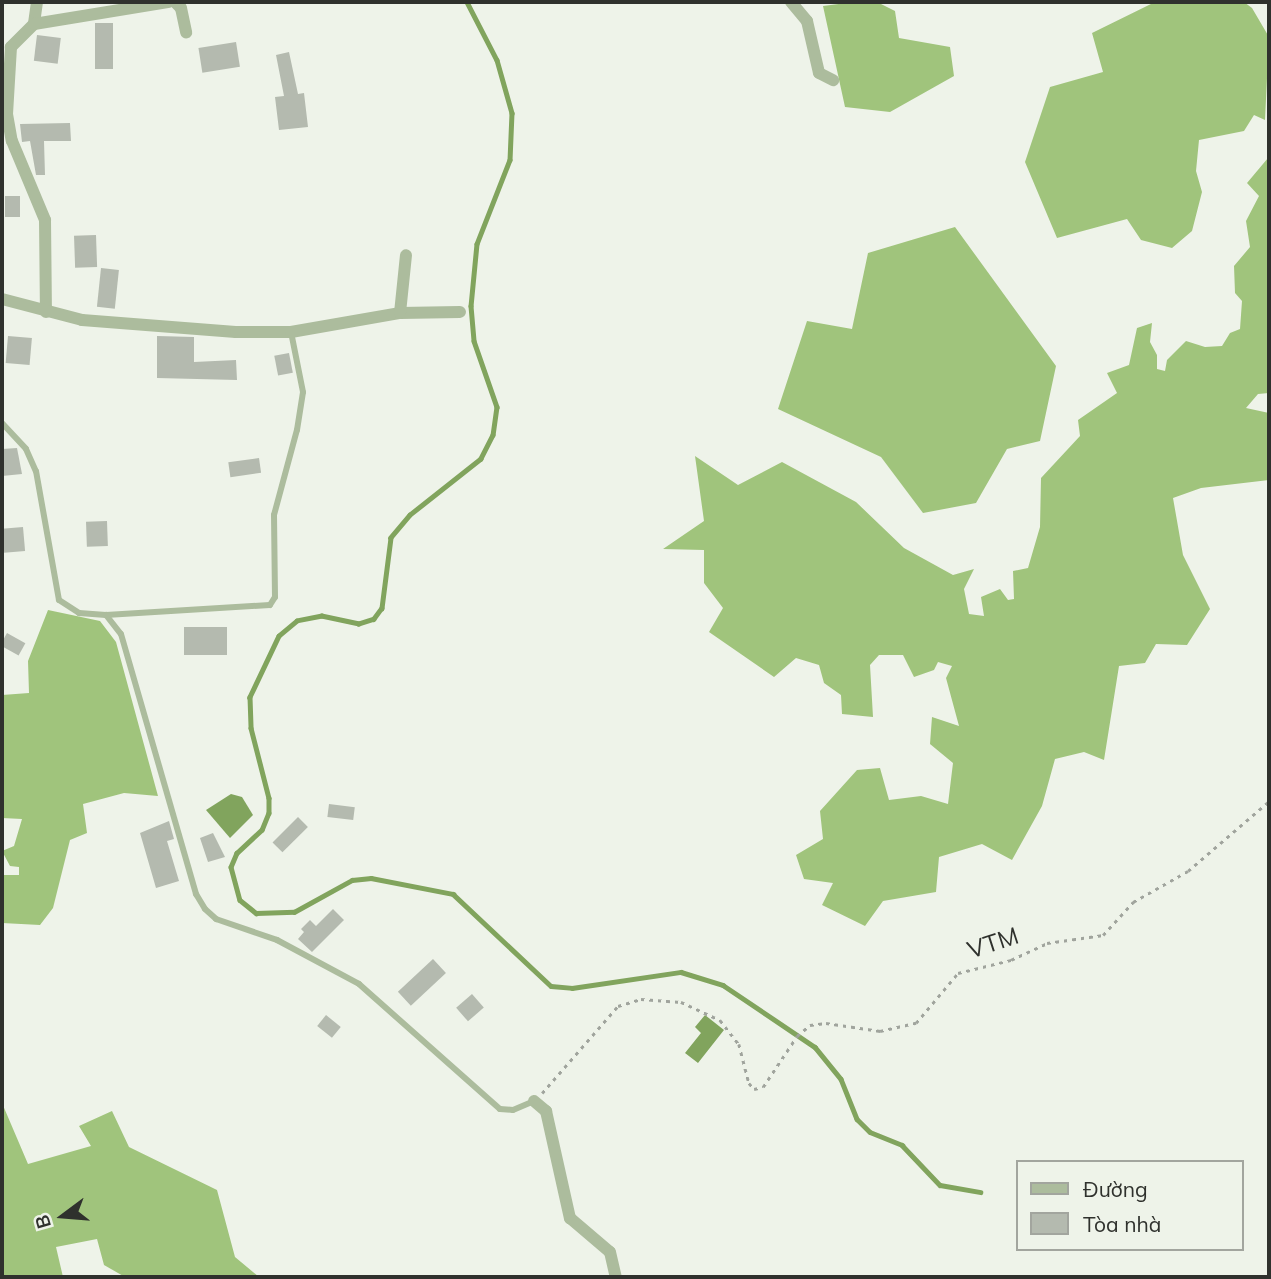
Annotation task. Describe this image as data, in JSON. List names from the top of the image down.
{
  "streets": {
    "path": ["VTM"]
  },
  "legend": ["Đường", "Tòa nhà"],
  "north": "left"
}
